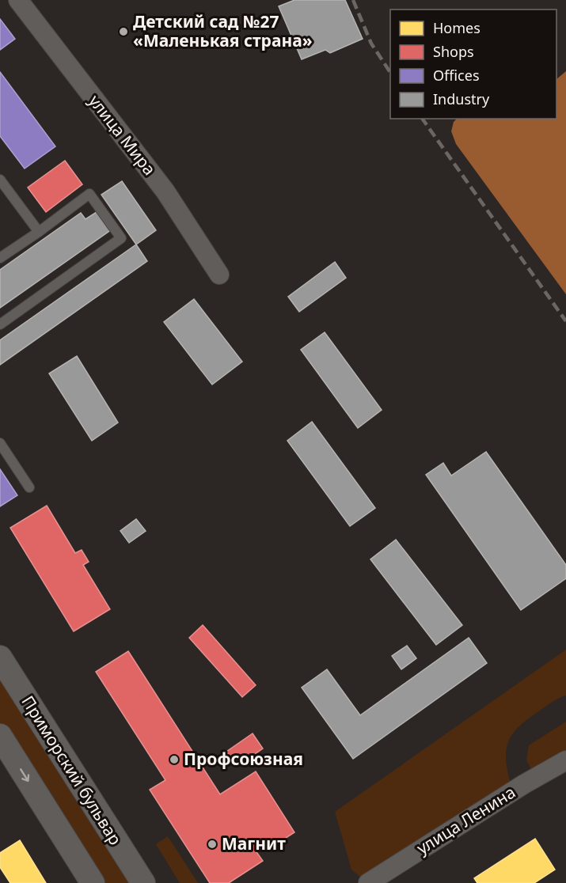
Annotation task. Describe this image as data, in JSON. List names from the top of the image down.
{
  "streets": {
    "street": ["улица Мира", "Приморский бульвар", "улица Ленина"]
  },
  "places": ["Детский сад №27 «Маленькая страна»", "Профсоюзная", "Магнит"],
  "legend": [
    "Homes",
    "Shops",
    "Offices",
    "Industry"
  ]
}
